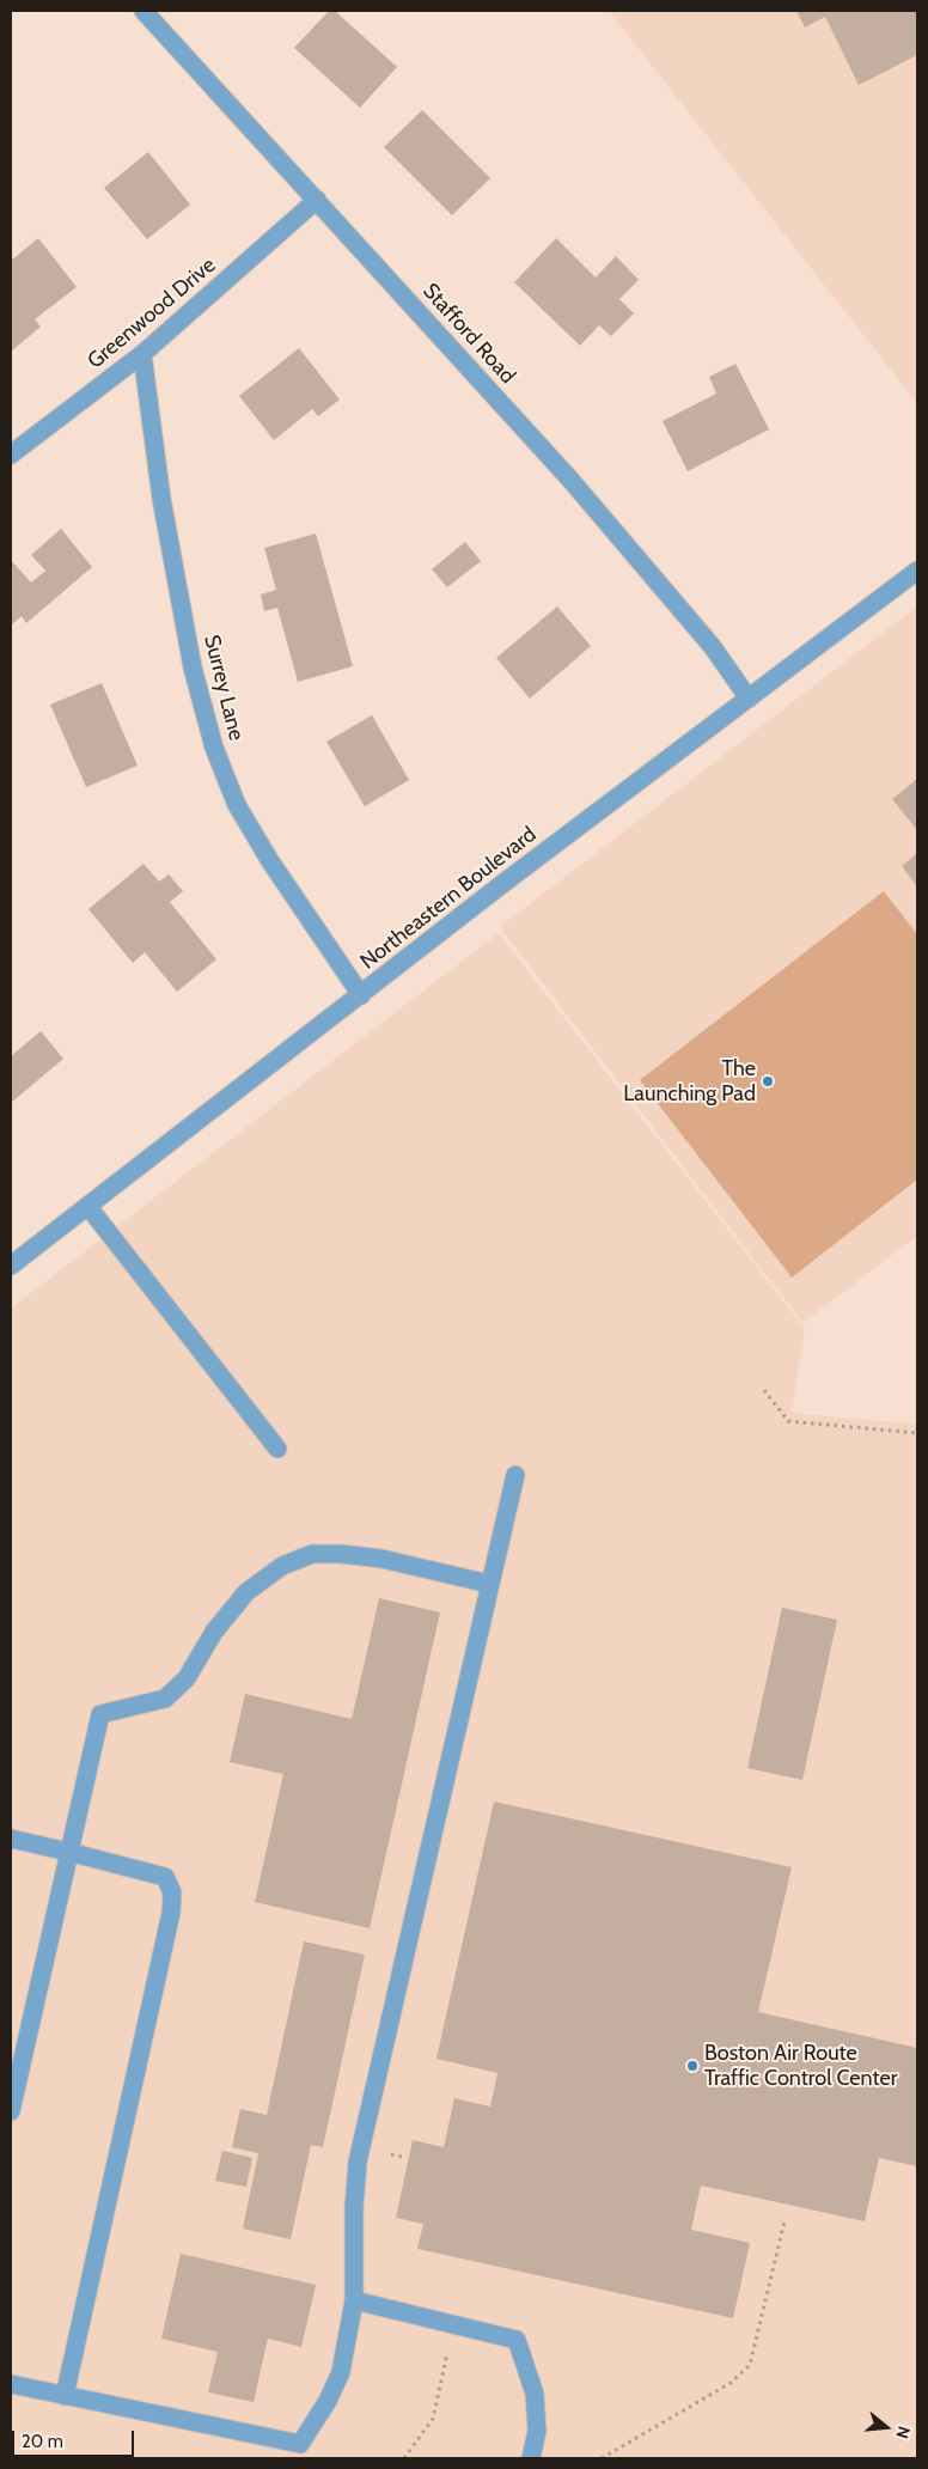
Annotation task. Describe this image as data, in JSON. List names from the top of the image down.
{
  "streets": {
    "street": [
      "Greenwood Drive",
      "Stafford Road",
      "Surrey Lane",
      "Northeastern Boulevard"
    ]
  },
  "crossings": [
    ["Greenwood Drive", "Stafford Road"],
    ["Greenwood Drive", "Surrey Lane"],
    ["Stafford Road", "Northeastern Boulevard"],
    ["Surrey Lane", "Northeastern Boulevard"]
  ],
  "places": ["The Launching Pad", "Boston Air Route Traffic Control Center"],
  "scale_bar": "20 m",
  "north": "right"
}
